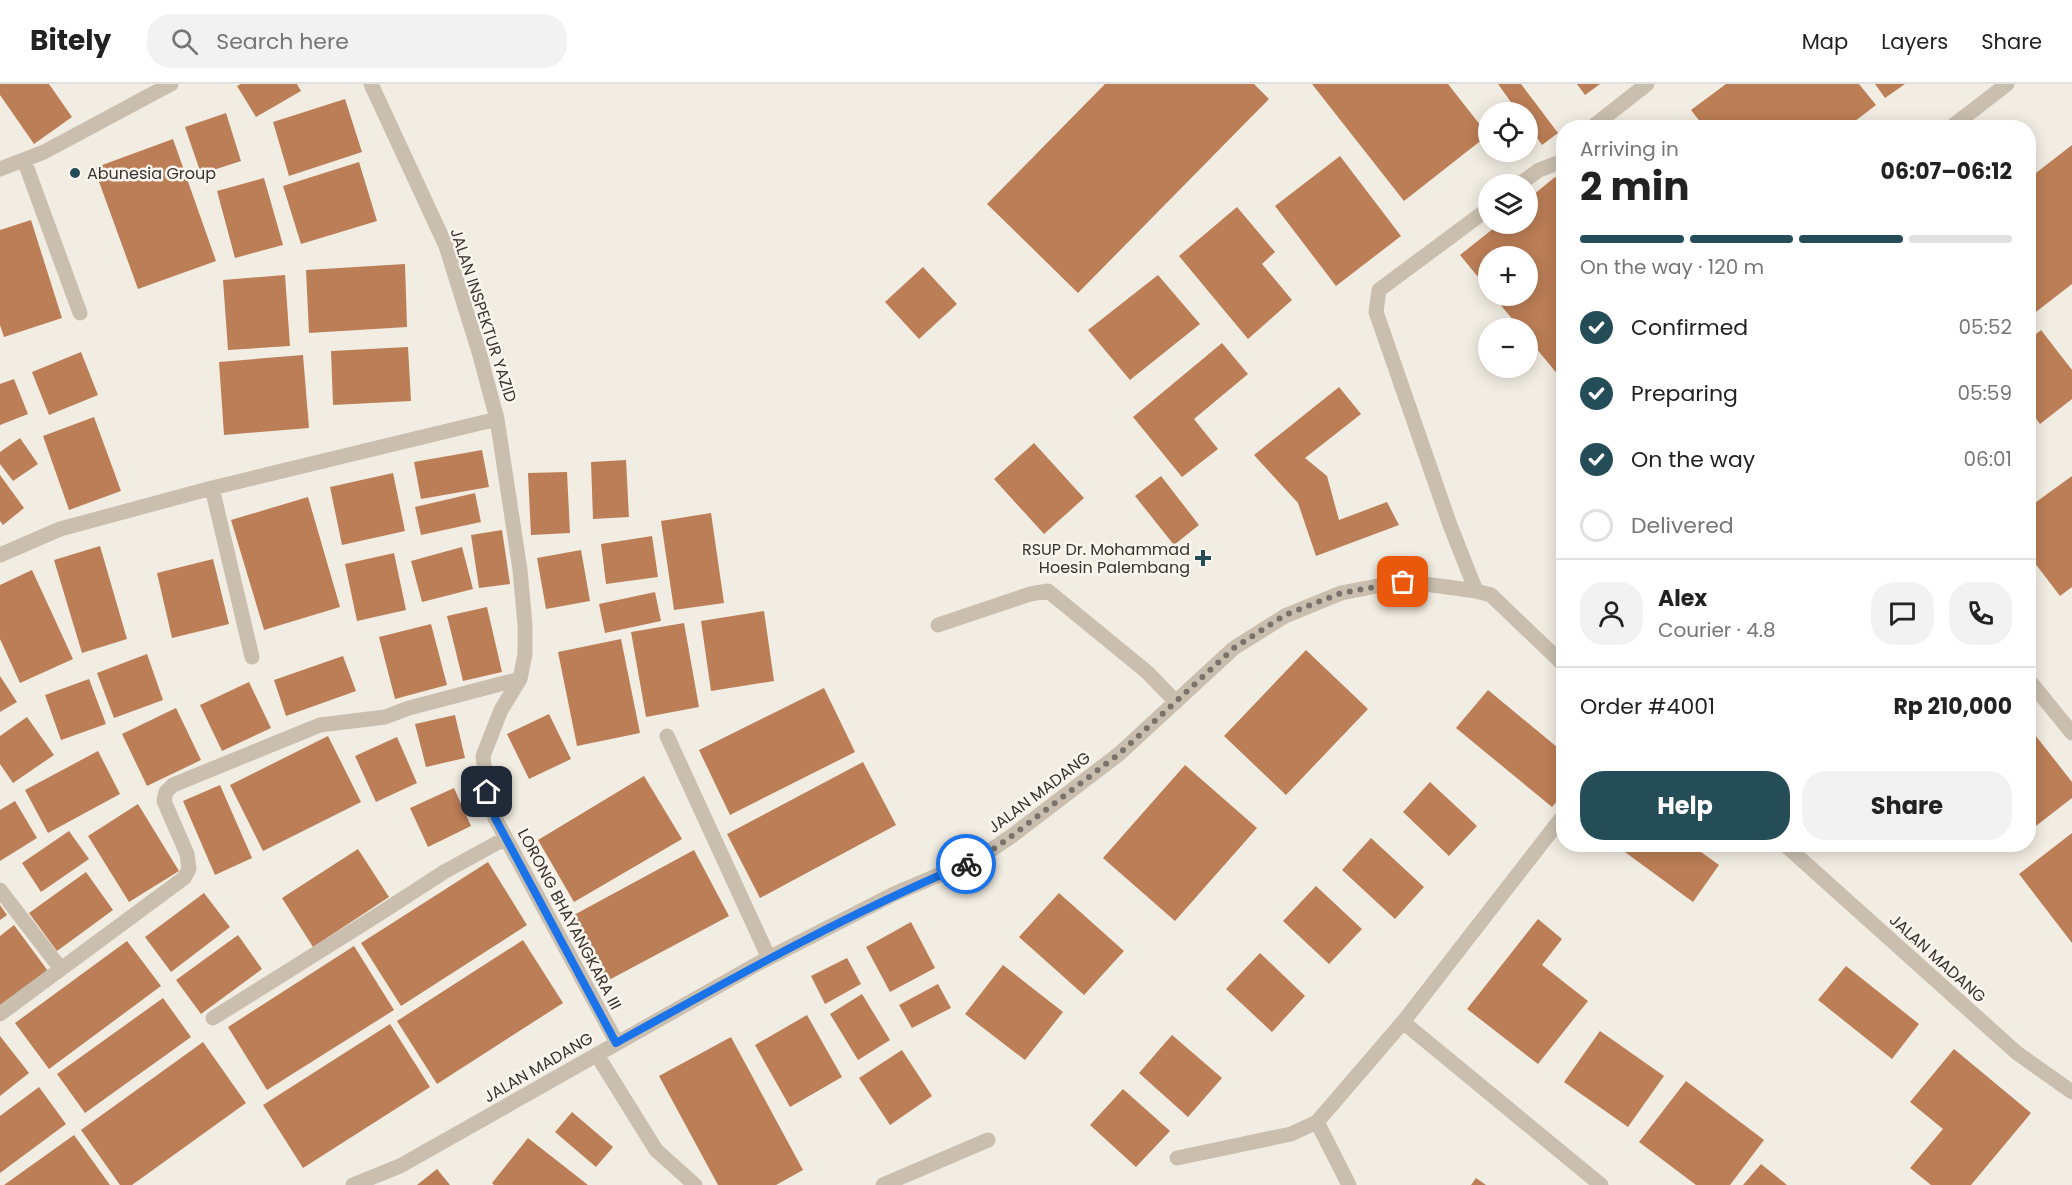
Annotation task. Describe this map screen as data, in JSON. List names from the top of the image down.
{
  "streets": {
    "street": ["JALAN INSPEKTUR YAZID", "JALAN MADANG", "LORONG BHAYANGKARA III"]
  },
  "crossings": [
    ["JALAN INSPEKTUR YAZID", "LORONG BHAYANGKARA III"],
    ["JALAN MADANG", "LORONG BHAYANGKARA III"]
  ],
  "places": {
    "other": ["Abunesia Group"],
    "health": ["RSUP Dr. Mohammad Hoesin Palembang"]
  },
  "page": {
    "header": "Bitely",
    "search": "Search here",
    "nav": ["Map", "Layers", "Share"],
    "map_buttons": ["+", "−"],
    "heading": ["2 min", "Arriving in", "06:07–06:12"],
    "panel": [
      "Alex",
      "Courier · 4.8",
      "Order #4001",
      "Rp 210,000"
    ],
    "bar": "On the way · 120 m",
    "list": [
      ["Confirmed", "05:52"],
      ["Preparing", "05:59"],
      ["On the way", "06:01"],
      "Delivered"
    ],
    "buttons": ["Help", "Share"]
  }
}
